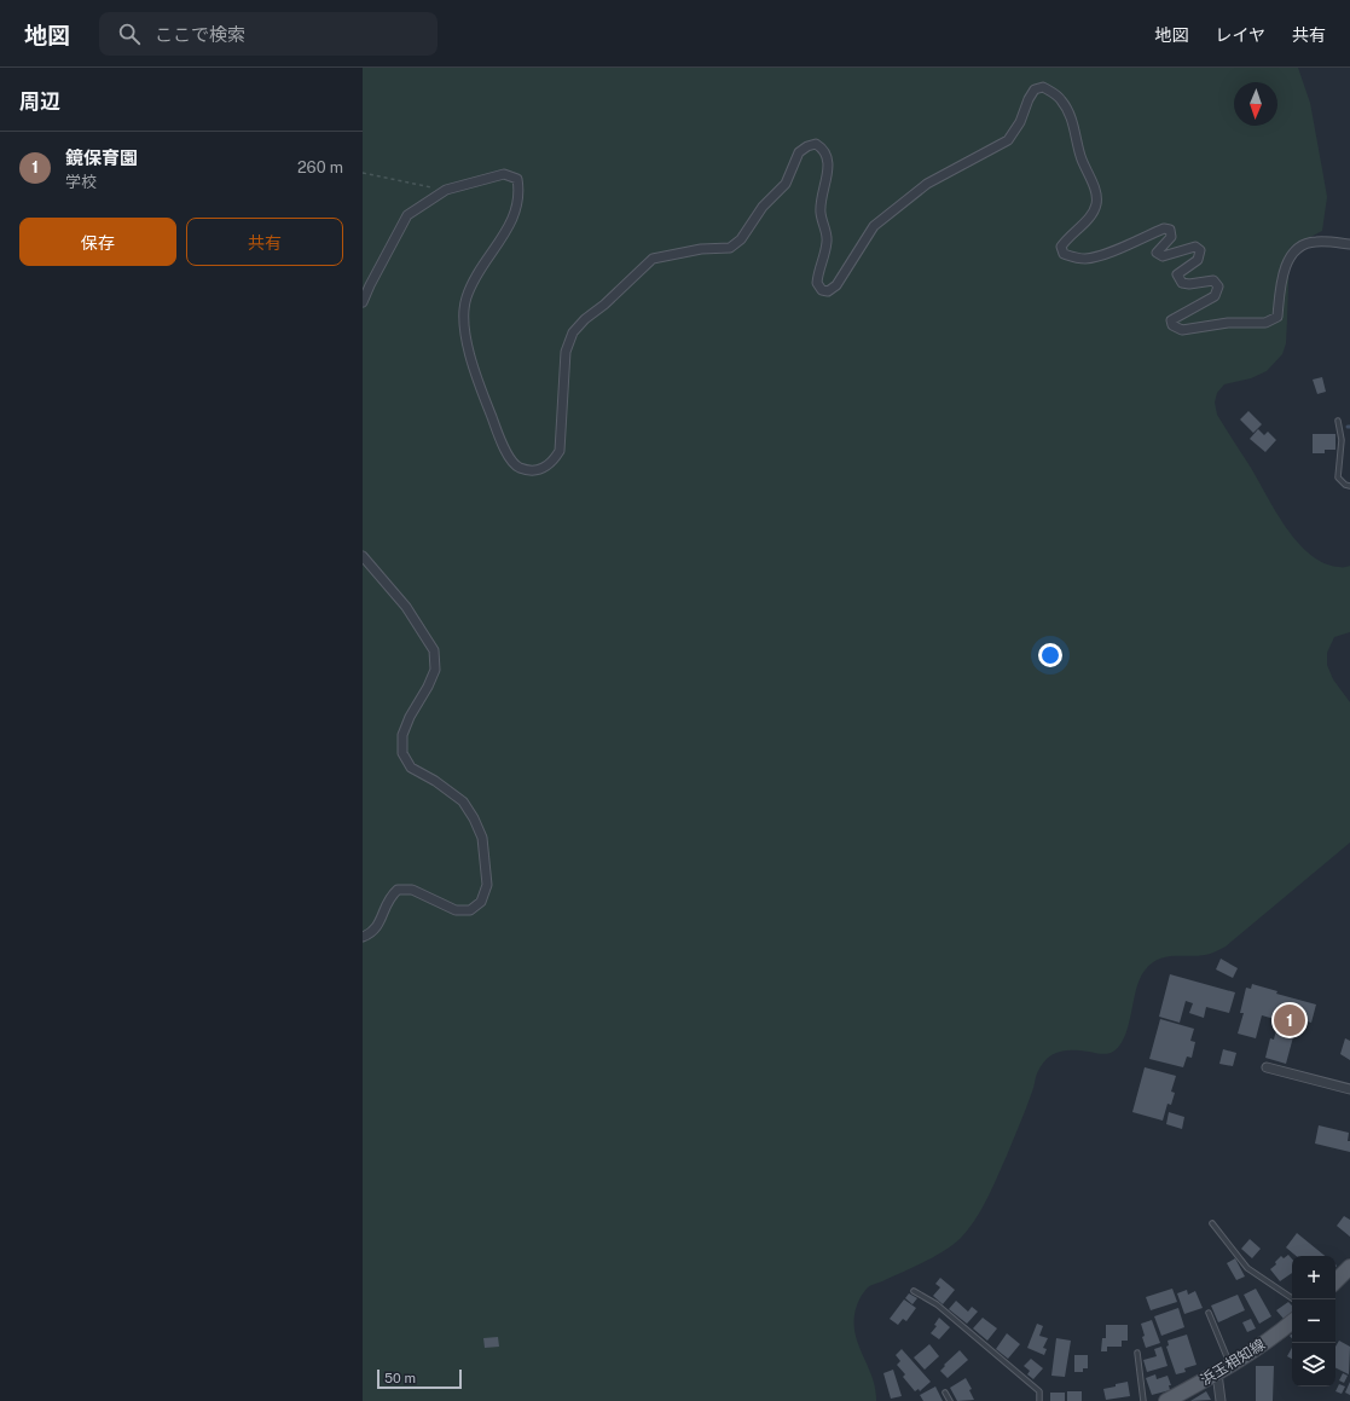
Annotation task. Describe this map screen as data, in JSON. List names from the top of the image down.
{
  "streets": {
    "main road": ["浜玉相知線"]
  },
  "scale_bar": "50 m",
  "north": "bottom",
  "page": {
    "header": "地図",
    "search": "ここで検索",
    "nav": ["地図", "レイヤ", "共有"],
    "heading": "周辺",
    "list": [
      {
        "mark": "1",
        "name": "鏡保育園",
        "note": "学校",
        "value": "260 m"
      }
    ],
    "buttons": ["保存", "共有"],
    "pins": "1",
    "map_buttons": ["+", "−"],
    "scale": "50 m"
  }
}
